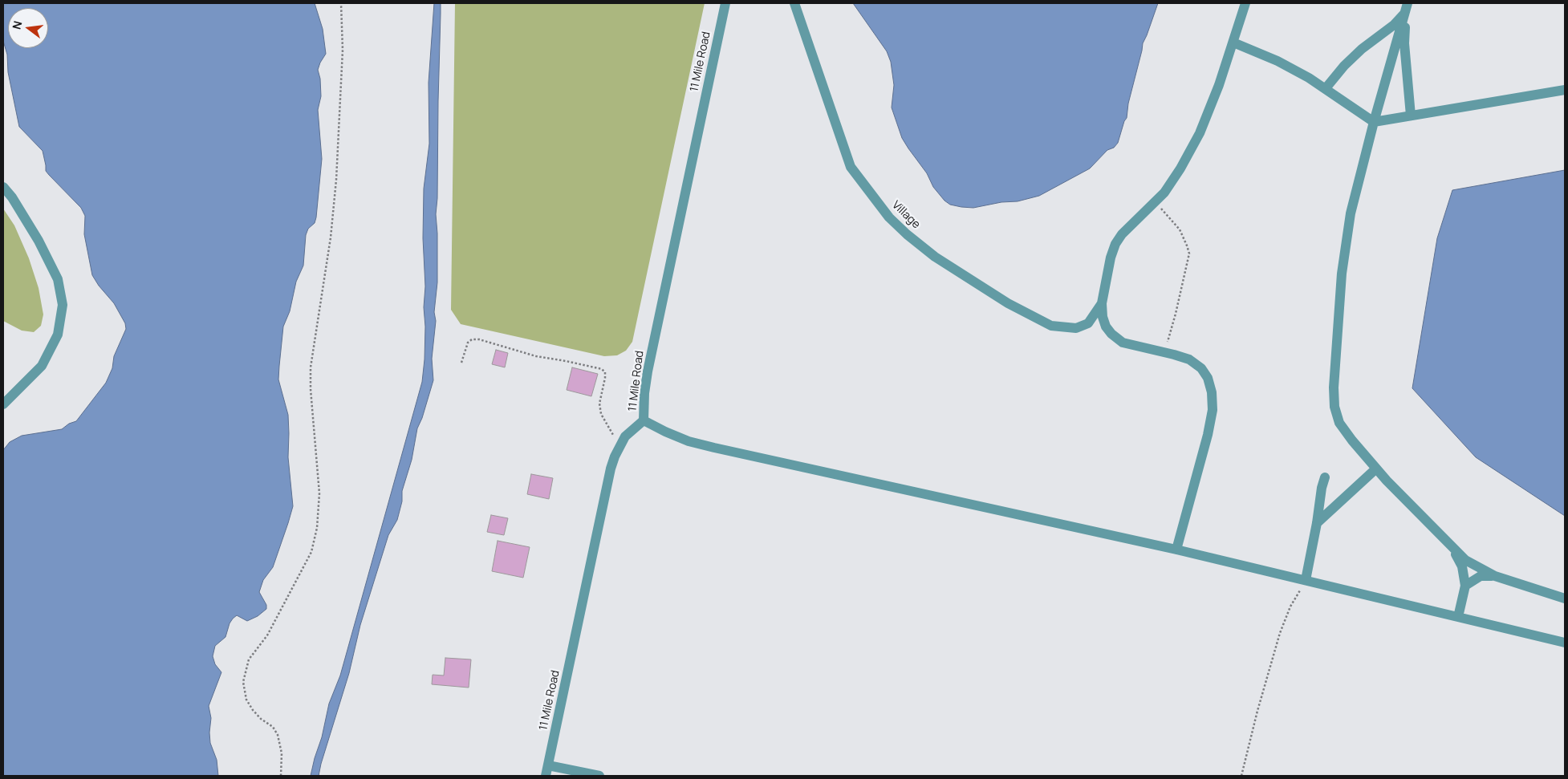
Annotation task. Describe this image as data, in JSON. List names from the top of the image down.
{
  "streets": {
    "street": ["11 Mile Road", "Village"]
  },
  "north": "left"
}
